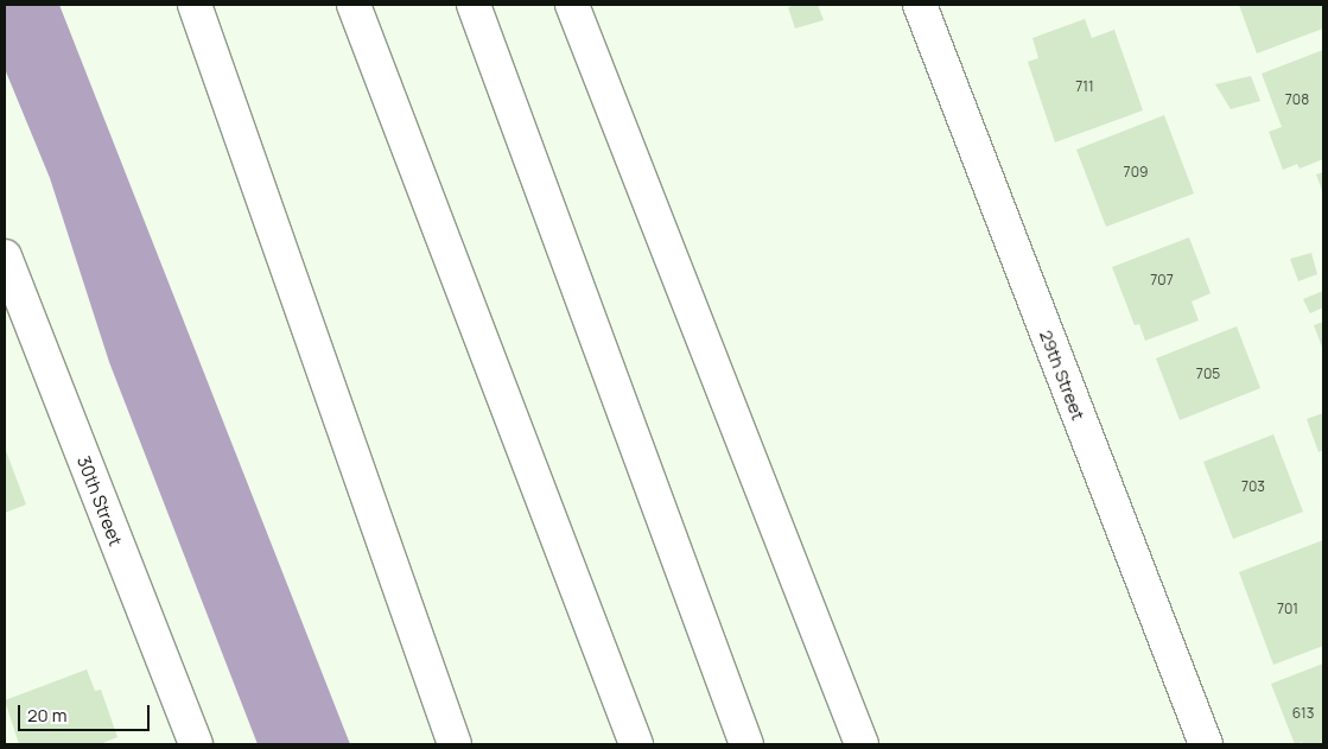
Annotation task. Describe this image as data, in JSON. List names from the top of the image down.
{
  "streets": {
    "main road": ["29th Street", "30th Street"]
  },
  "house_numbers": [
    "711",
    "708",
    "709",
    "707",
    "705",
    "703",
    "701",
    "613"
  ],
  "scale_bar": "20 m"
}
